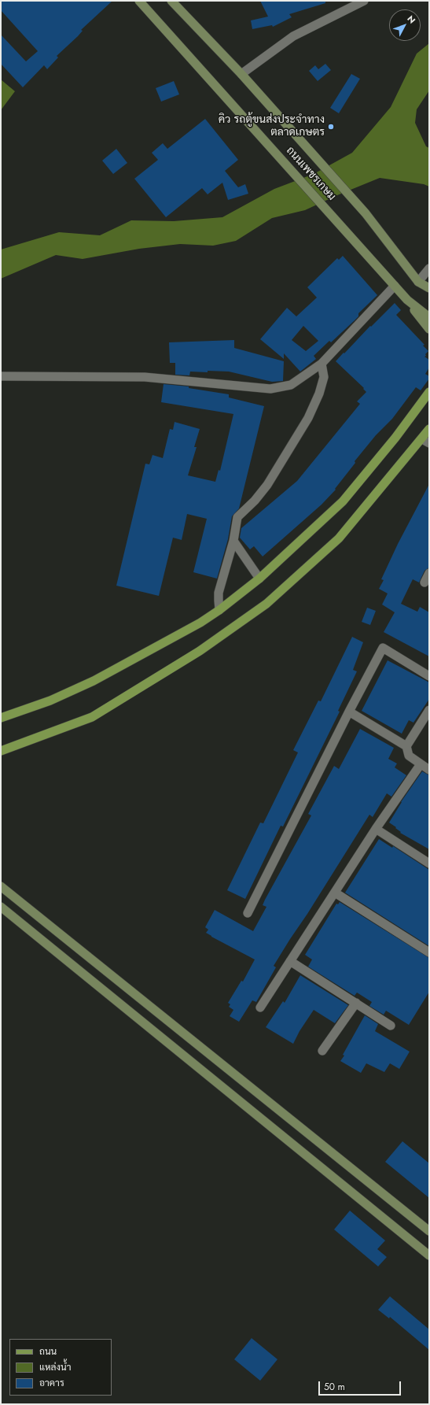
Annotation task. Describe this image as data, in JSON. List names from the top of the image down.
{
  "streets": {
    "main road": ["ถนนเพชรเกษม"]
  },
  "places": ["คิว รถตู้ขนส่งประจำทาง ตลาดเกษตร"],
  "legend": ["ถนน", "แหล่งน้ำ", "อาคาร"],
  "scale_bar": "50 m",
  "north": "top right"
}
